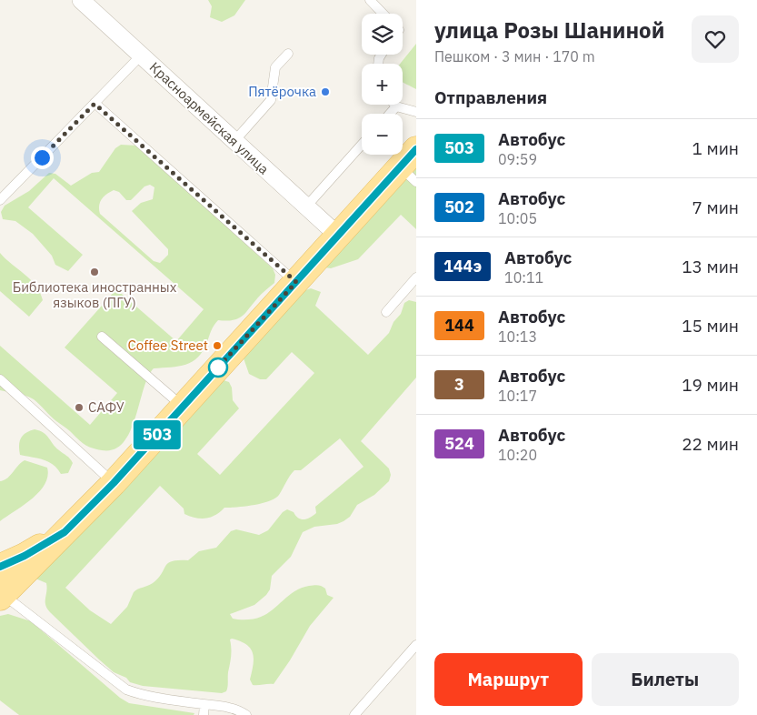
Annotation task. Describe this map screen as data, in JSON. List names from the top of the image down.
{
  "streets": {
    "street": ["Красноармейская улица"]
  },
  "places": [
    "Пятёрочка",
    "Библиотека иностранных языков (ПГУ)",
    "Coffee Street",
    "САФУ"
  ],
  "lines": ["bus line 503"],
  "page": {
    "on_map": "503",
    "heading": [
      ["улица Розы Шаниной", "Пешком · 3 мин · 170 m"],
      "Отправления"
    ],
    "map_buttons": ["+", "−"],
    "list": [
      {
        "mark": "503",
        "name": "Автобус",
        "note": "09:59",
        "value": "1 мин"
      },
      {
        "mark": "502",
        "name": "Автобус",
        "note": "10:05",
        "value": "7 мин"
      },
      {
        "mark": "144э",
        "name": "Автобус",
        "note": "10:11",
        "value": "13 мин"
      },
      {
        "mark": "144",
        "name": "Автобус",
        "note": "10:13",
        "value": "15 мин"
      },
      {
        "mark": "3",
        "name": "Автобус",
        "note": "10:17",
        "value": "19 мин"
      },
      {
        "mark": "524",
        "name": "Автобус",
        "note": "10:20",
        "value": "22 мин"
      }
    ],
    "buttons": ["Маршрут", "Билеты"]
  }
}
